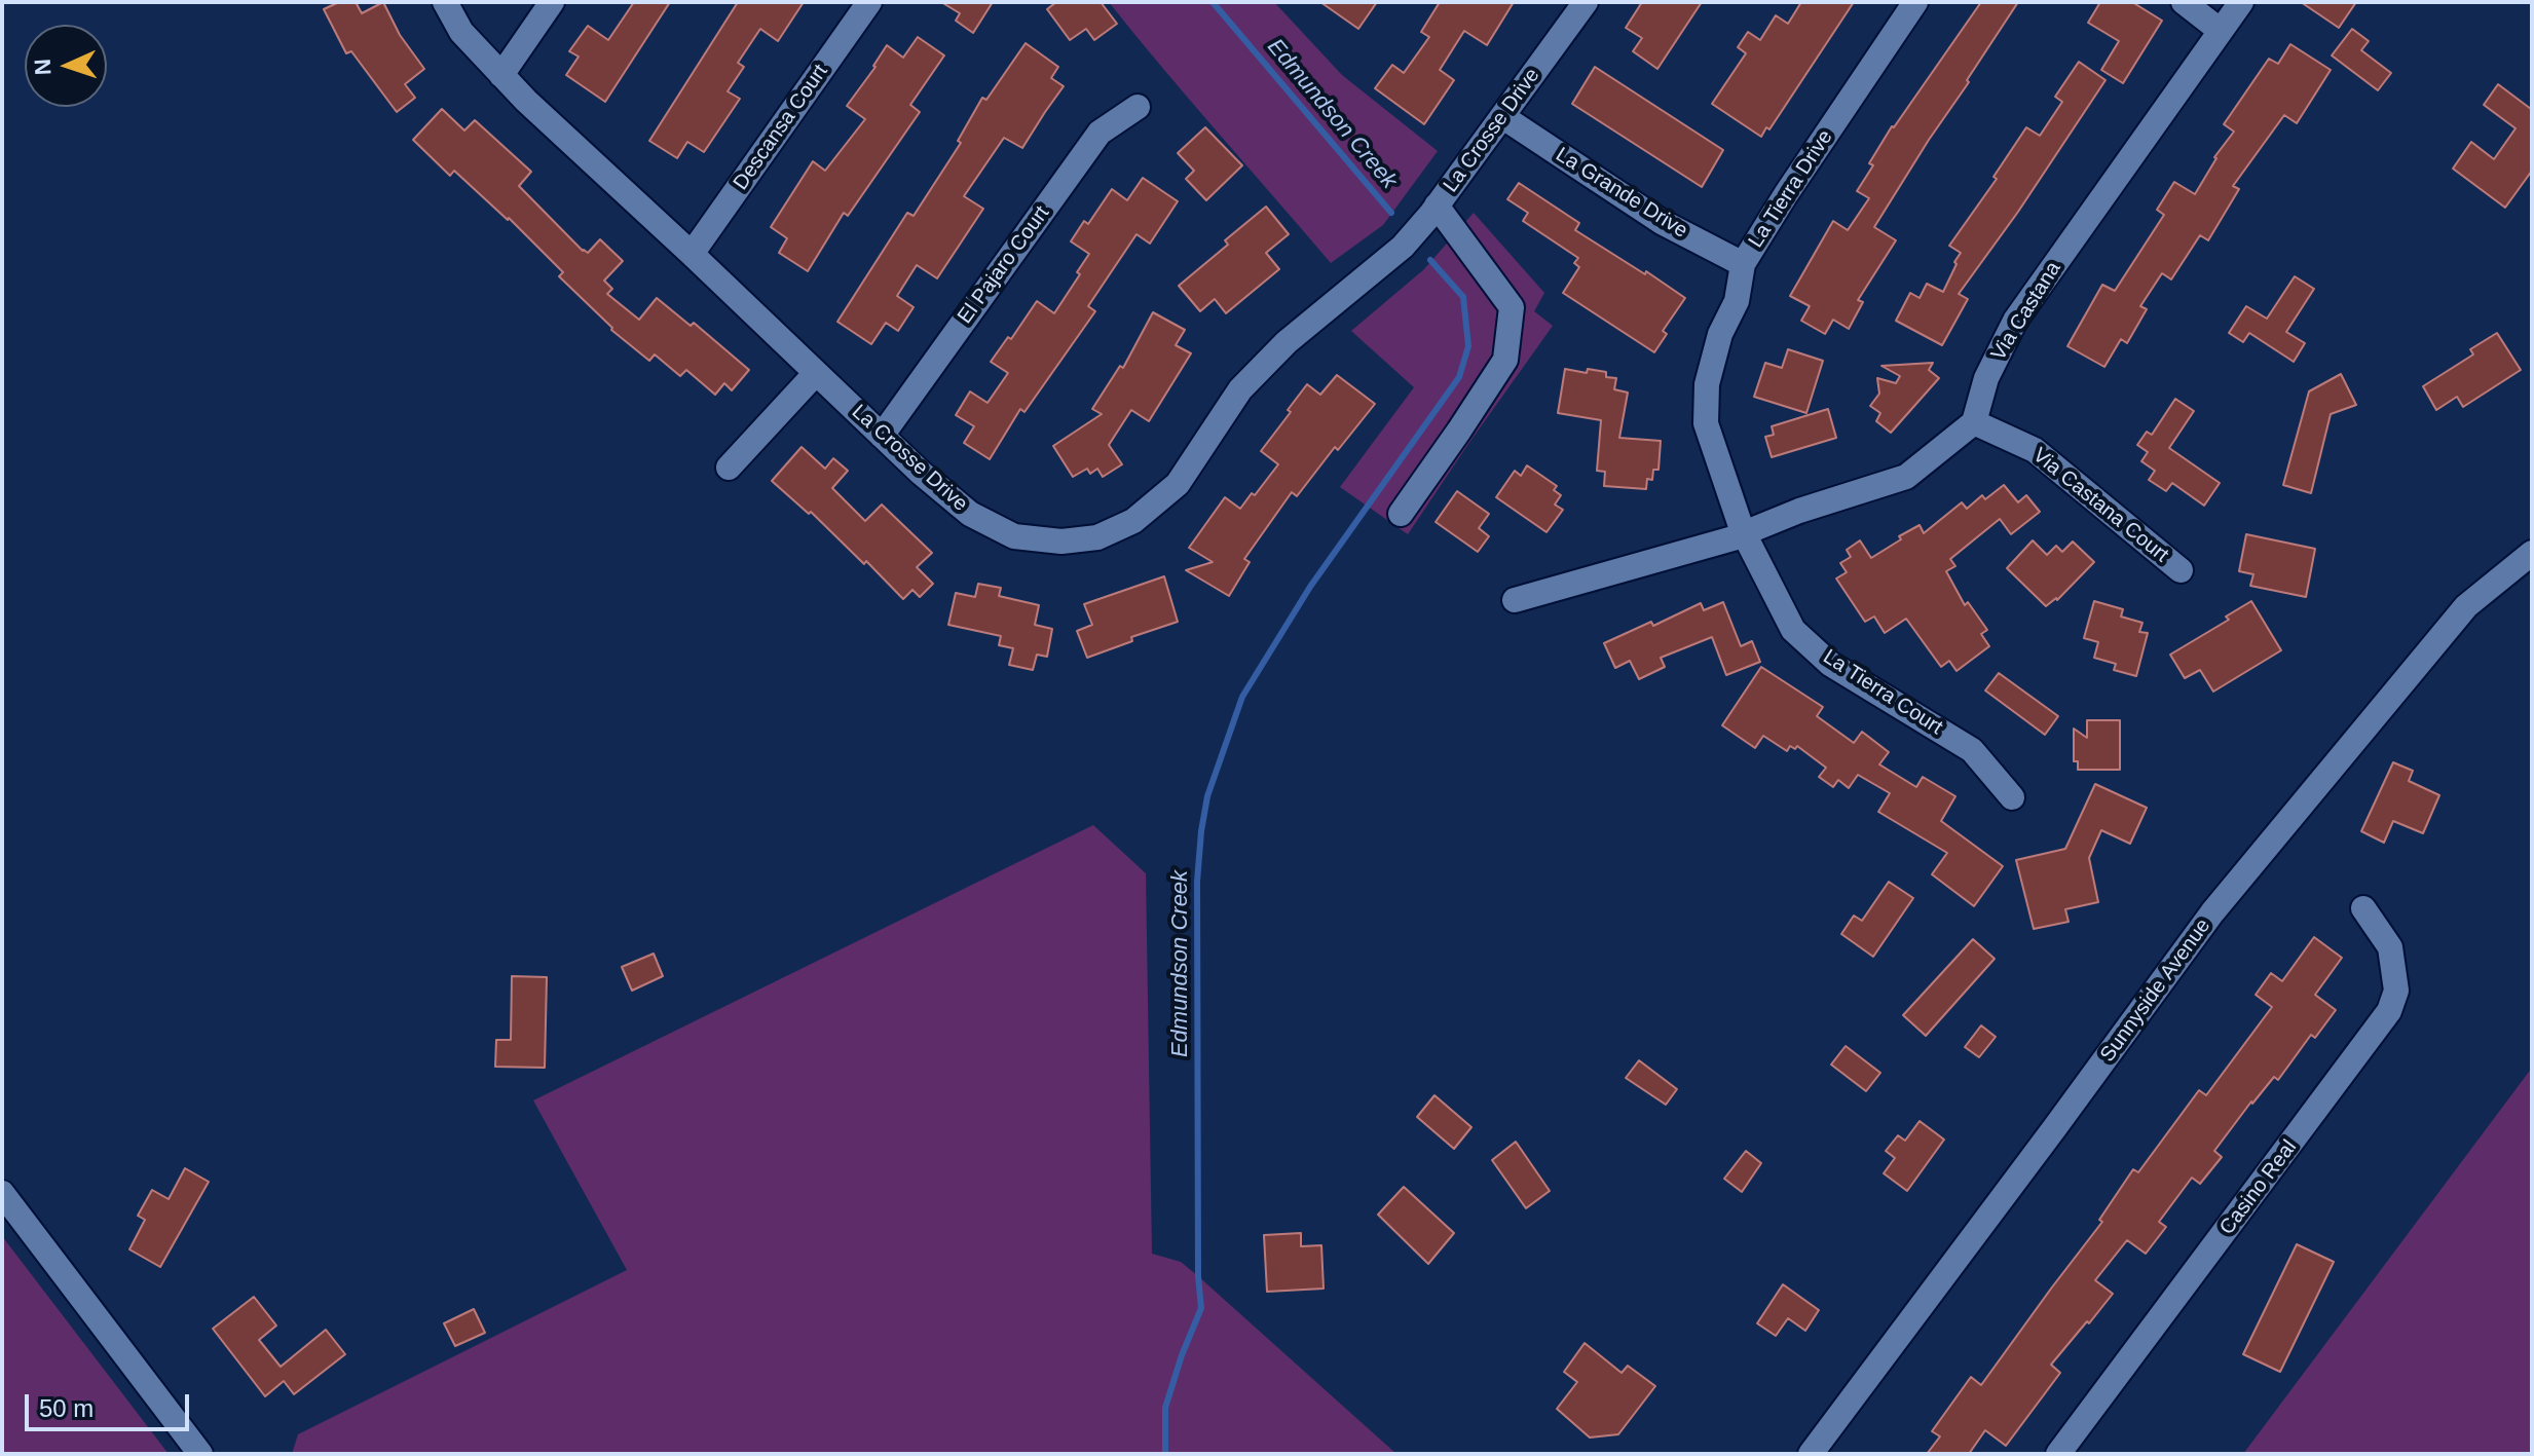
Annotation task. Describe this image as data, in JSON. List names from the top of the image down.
{
  "streets": {
    "street": [
      "Descansa Court",
      "La Crosse Drive",
      "La Tierra Drive",
      "La Grande Drive",
      "El Pajaro Court",
      "Via Castana",
      "Via Castana Court",
      "La Tierra Court",
      "Sunnyside Avenue",
      "Casino Real"
    ]
  },
  "crossings": [
    ["Descansa Court", "La Crosse Drive"],
    ["La Crosse Drive", "La Grande Drive"],
    ["La Crosse Drive", "El Pajaro Court"],
    ["La Tierra Drive", "La Grande Drive"],
    ["La Tierra Drive", "La Tierra Court"],
    ["Via Castana", "Via Castana Court"]
  ],
  "water": ["Edmundson Creek"],
  "scale_bar": "50 m",
  "north": "left"
}
